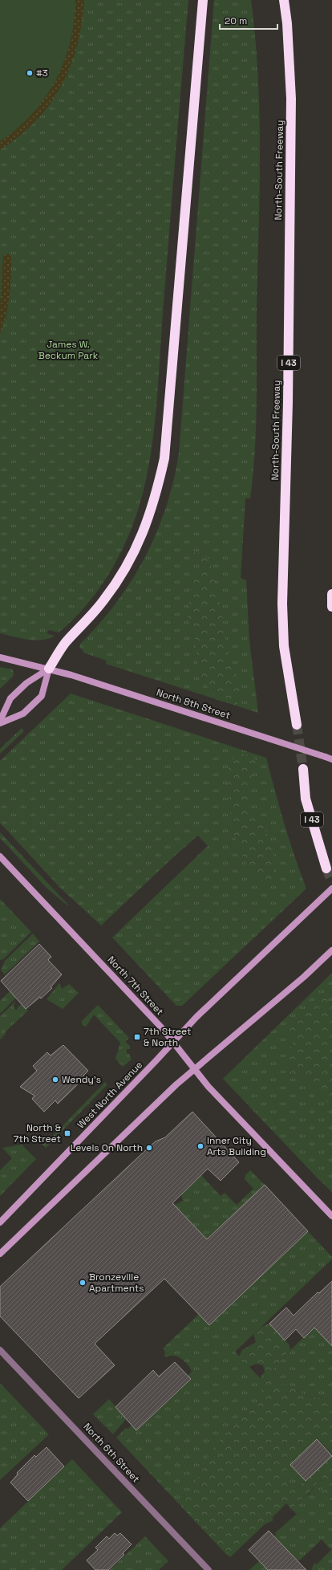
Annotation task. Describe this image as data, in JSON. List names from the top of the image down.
{
  "streets": {
    "highway": ["North-South Freeway", "I 43"],
    "main road": ["North 8th Street", "North 7th Street", "West North Avenue"],
    "street": ["North 6th Street"]
  },
  "crossings": [
    ["North 7th Street", "West North Avenue"]
  ],
  "parks": ["James W. Beckum Park"],
  "places": {
    "other": [
      "#3",
      "Wendy's",
      "Inner City Arts Building",
      "Levels On North",
      "Bronzeville Apartments"
    ],
    "transit": ["7th Street & North", "North & 7th Street"]
  },
  "scale_bar": "20 m"
}
